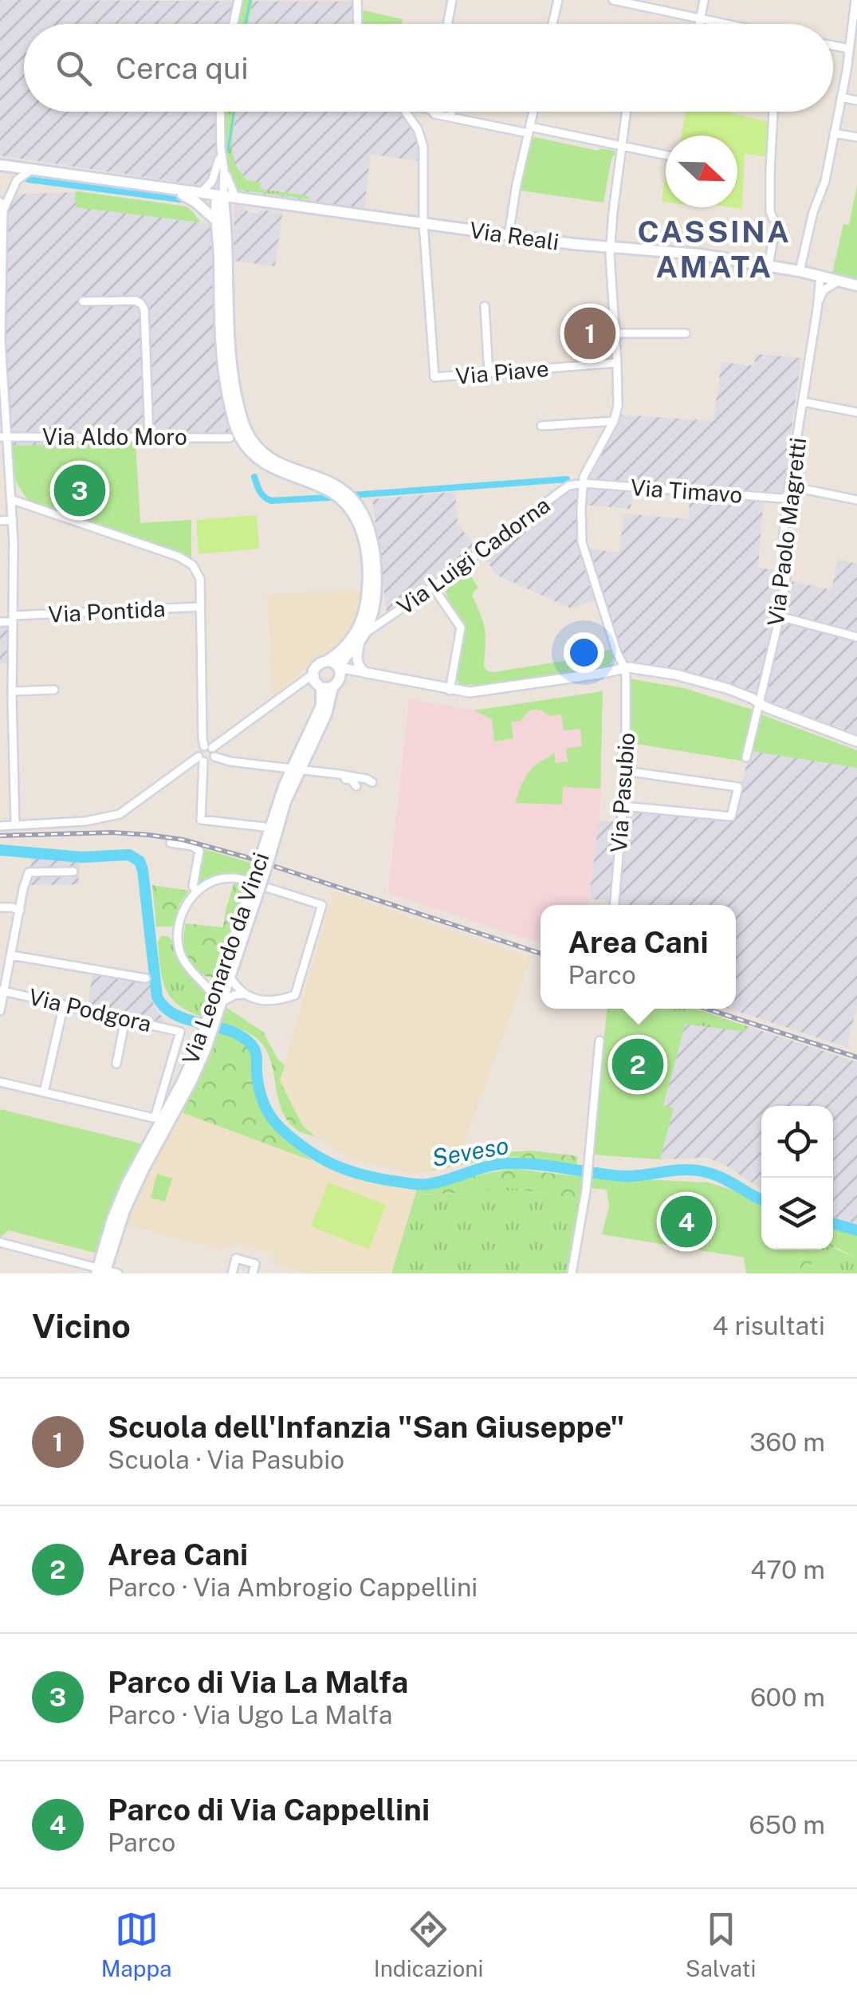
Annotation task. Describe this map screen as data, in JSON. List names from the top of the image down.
{
  "streets": {
    "main road": ["Via Reali", "Via Leonardo da Vinci"],
    "street": [
      "Via Piave",
      "Via Aldo Moro",
      "Via Timavo",
      "Via Paolo Magretti",
      "Via Luigi Cadorna",
      "Via Pontida",
      "Via Pasubio",
      "Via Podgora"
    ]
  },
  "crossings": [
    ["Via Reali", "Via Piave"],
    ["Via Reali", "Via Paolo Magretti"],
    ["Via Reali", "Via Pasubio"],
    ["Via Piave", "Via Pasubio"],
    ["Via Timavo", "Via Paolo Magretti"],
    ["Via Timavo", "Via Luigi Cadorna"],
    ["Via Timavo", "Via Pasubio"],
    ["Via Luigi Cadorna", "Via Pasubio"],
    ["Via Leonardo da Vinci", "Via Podgora"]
  ],
  "districts": ["CASSINA AMATA"],
  "water": ["Seveso"],
  "north": "right",
  "page": {
    "search": "Cerca qui",
    "pins": [
      "1",
      "3",
      "2",
      "4"
    ],
    "popup": ["Area Cani", "Parco"],
    "heading": ["Vicino", "4 risultati"],
    "list": [
      {
        "mark": "1",
        "name": "Scuola dell'Infanzia \"San Giuseppe\"",
        "note": "Scuola · Via Pasubio",
        "value": "360 m"
      },
      {
        "mark": "2",
        "name": "Area Cani",
        "note": "Parco · Via Ambrogio Cappellini",
        "value": "470 m"
      },
      {
        "mark": "3",
        "name": "Parco di Via La Malfa",
        "note": "Parco · Via Ugo La Malfa",
        "value": "600 m"
      },
      {
        "mark": "4",
        "name": "Parco di Via Cappellini",
        "note": "Parco",
        "value": "650 m"
      }
    ],
    "nav": ["Mappa", "Indicazioni", "Salvati"]
  }
}
